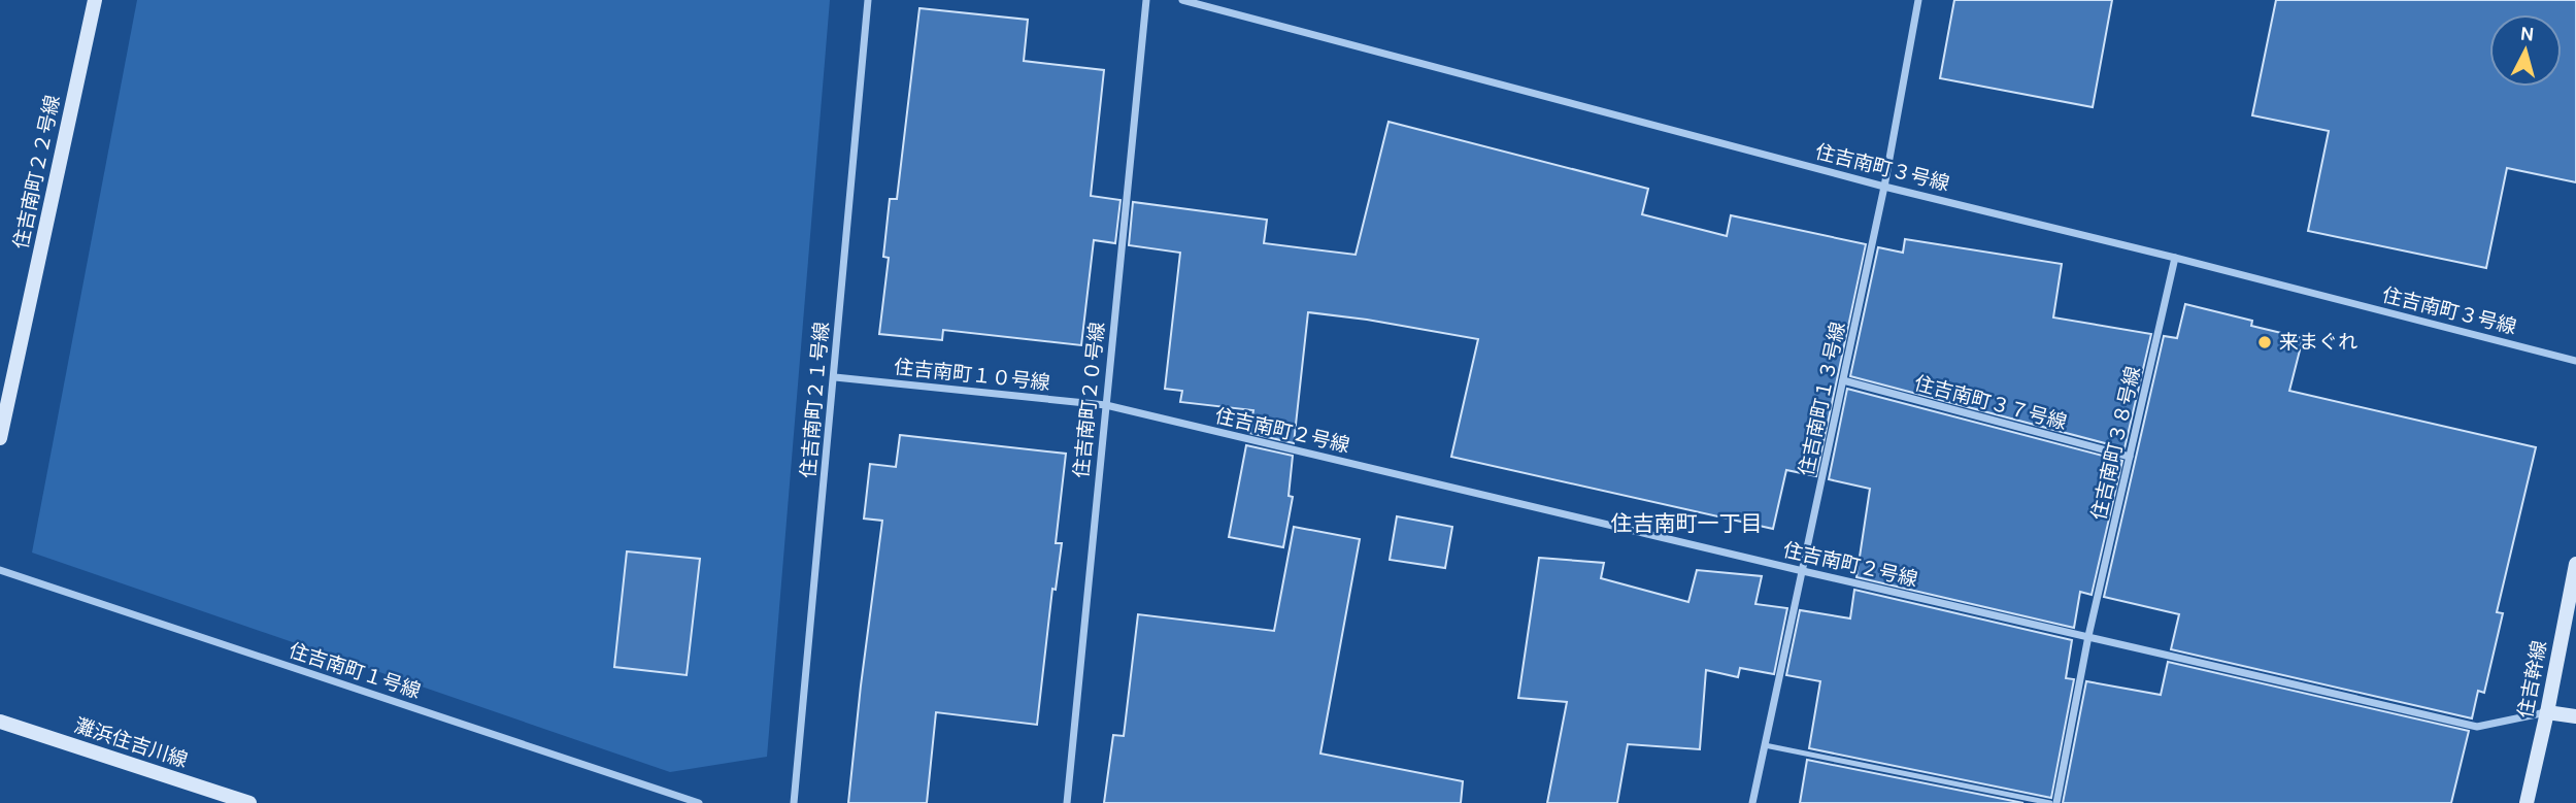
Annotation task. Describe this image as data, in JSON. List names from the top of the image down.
{
  "streets": {
    "street": [
      "住吉南町３号線",
      "住吉南町２２号線",
      "住吉南町１０号線",
      "住吉南町１３号線",
      "住吉南町２１号線",
      "住吉南町２０号線",
      "住吉南町３７号線",
      "住吉南町２号線",
      "住吉南町３８号線",
      "住吉南町１号線",
      "住吉幹線",
      "灘浜住吉川線"
    ]
  },
  "crossings": [
    ["住吉南町３号線", "住吉南町１３号線"],
    ["住吉南町３号線", "住吉南町３８号線"],
    ["住吉南町１０号線", "住吉南町２１号線"],
    ["住吉南町１０号線", "住吉南町２０号線"],
    ["住吉南町１０号線", "住吉南町２号線"],
    ["住吉南町１３号線", "住吉南町３７号線"],
    ["住吉南町１３号線", "住吉南町２号線"],
    ["住吉南町２０号線", "住吉南町２号線"],
    ["住吉南町３７号線", "住吉南町３８号線"],
    ["住吉南町２号線", "住吉南町３８号線"],
    ["住吉南町２号線", "住吉幹線"]
  ],
  "districts": ["住吉南町一丁目"],
  "places": ["来まぐれ"],
  "north": "top"
}
